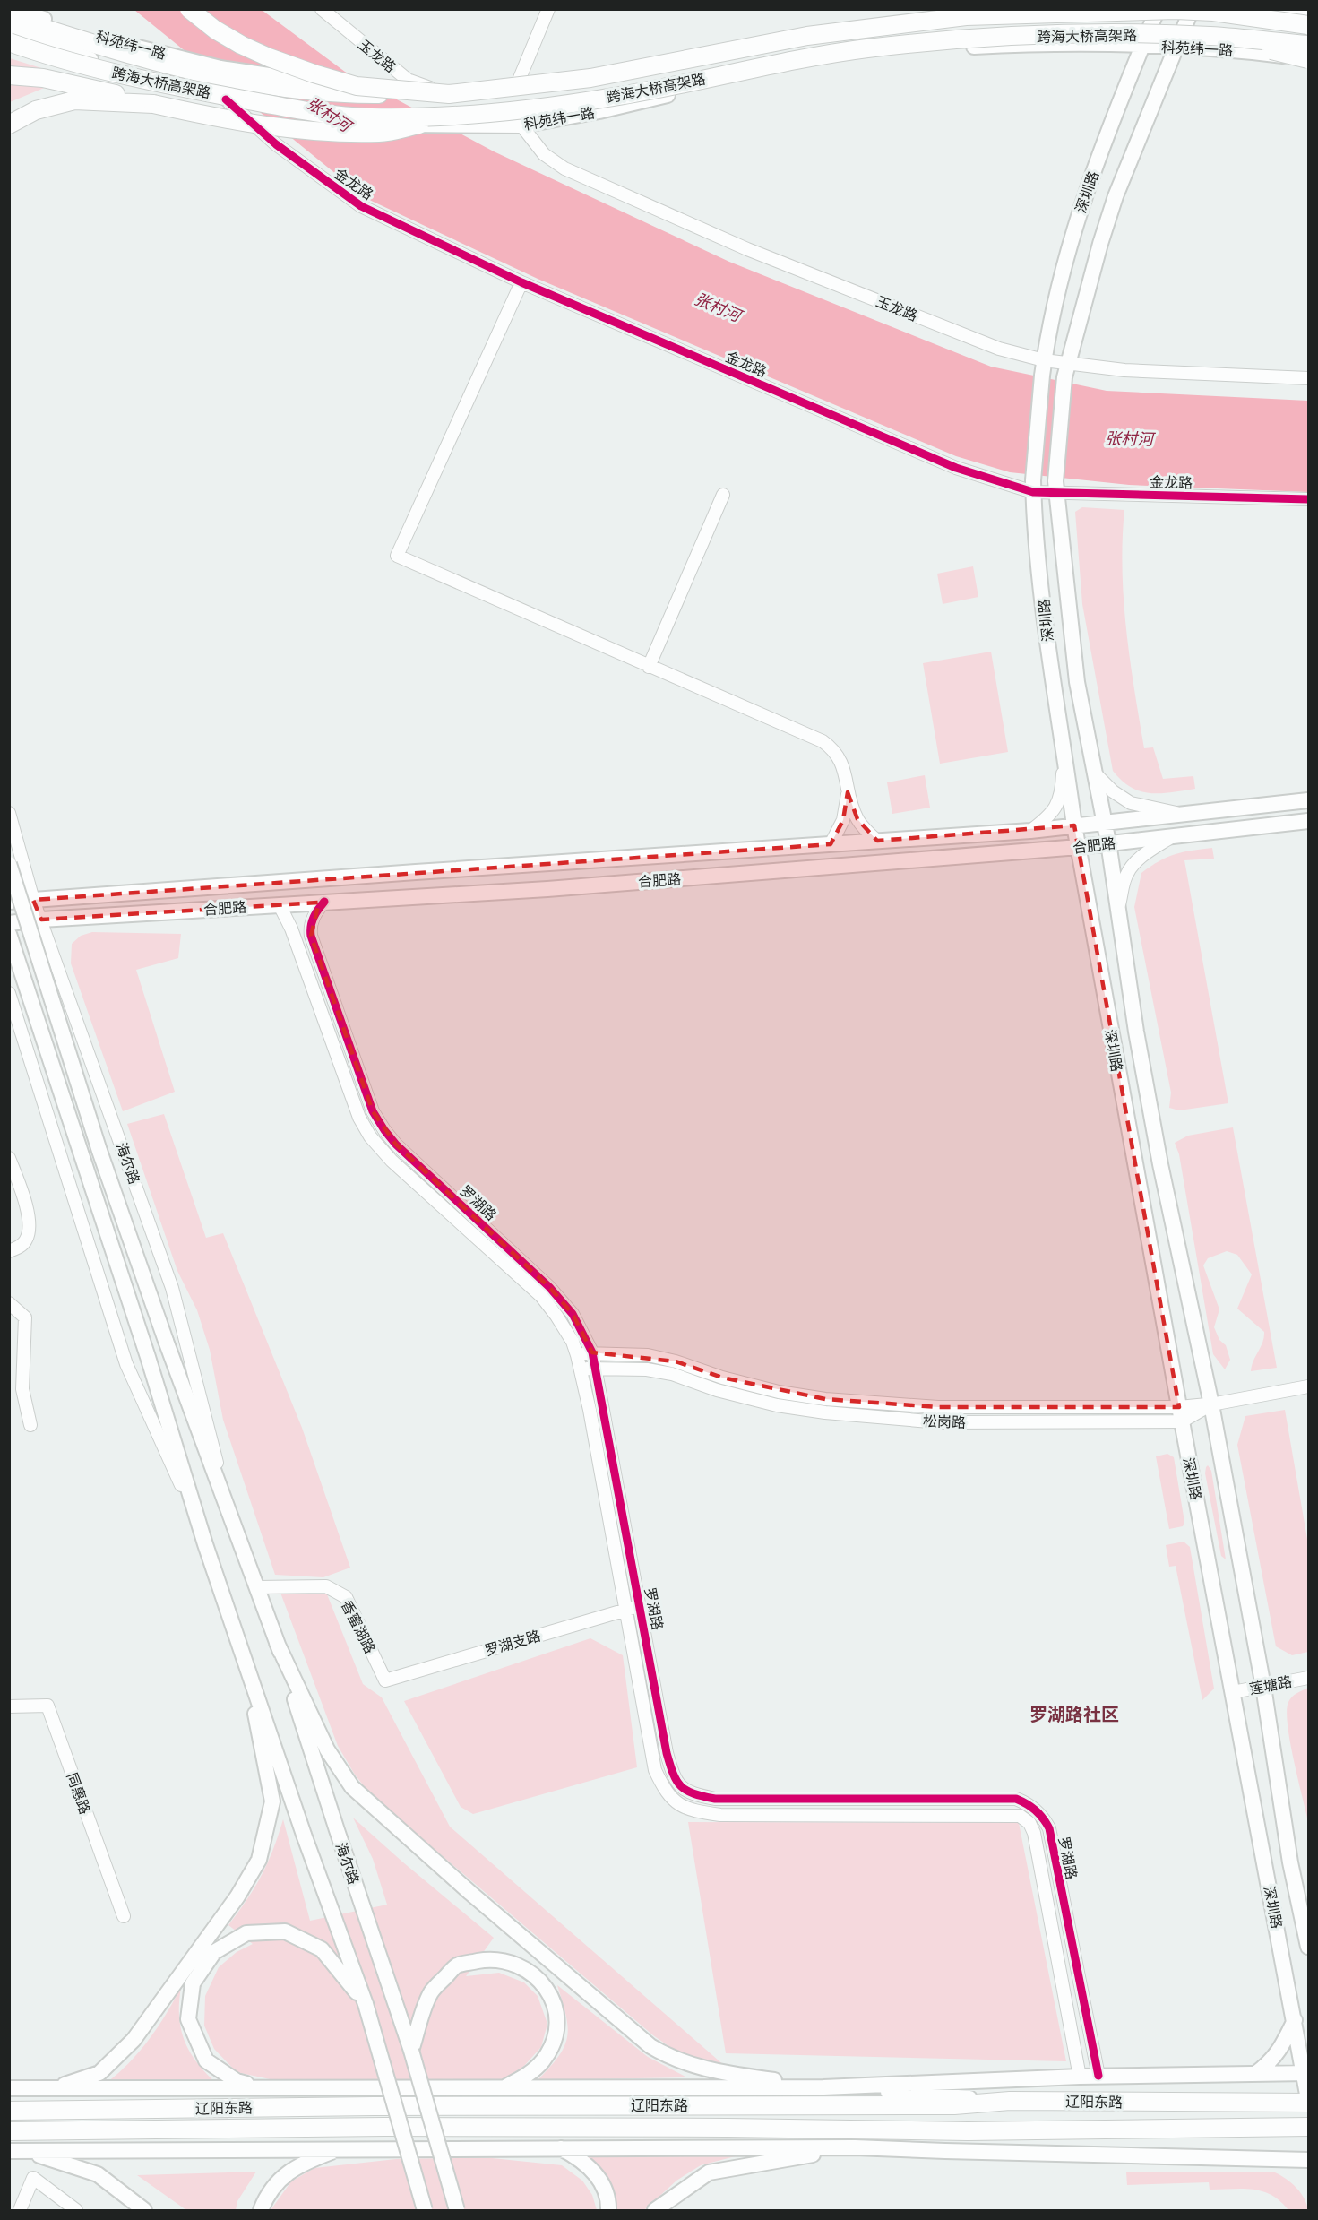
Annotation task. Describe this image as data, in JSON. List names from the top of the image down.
{
  "streets": {
    "highway": ["跨海大桥高架路", "辽阳东路"],
    "main road": [
      "科苑纬一路",
      "深圳路",
      "合肥路",
      "海尔路"
    ],
    "street": [
      "玉龙路",
      "金龙路",
      "罗湖路",
      "松岗路",
      "香蜜湖路",
      "罗湖支路",
      "莲塘路",
      "同惠路"
    ]
  },
  "crossings": [
    ["跨海大桥高架路", "科苑纬一路"],
    ["跨海大桥高架路", "玉龙路"],
    ["科苑纬一路", "玉龙路"],
    ["科苑纬一路", "金龙路"],
    ["科苑纬一路", "深圳路"],
    ["玉龙路", "深圳路"],
    ["金龙路", "深圳路"],
    ["深圳路", "合肥路"],
    ["深圳路", "松岗路"],
    ["深圳路", "莲塘路"],
    ["深圳路", "辽阳东路"],
    ["合肥路", "海尔路"],
    ["合肥路", "罗湖路"],
    ["海尔路", "香蜜湖路"],
    ["罗湖路", "松岗路"],
    ["罗湖路", "罗湖支路"],
    ["罗湖路", "辽阳东路"],
    ["香蜜湖路", "罗湖支路"]
  ],
  "districts": ["罗湖路社区"],
  "water": ["张村河"]
}
